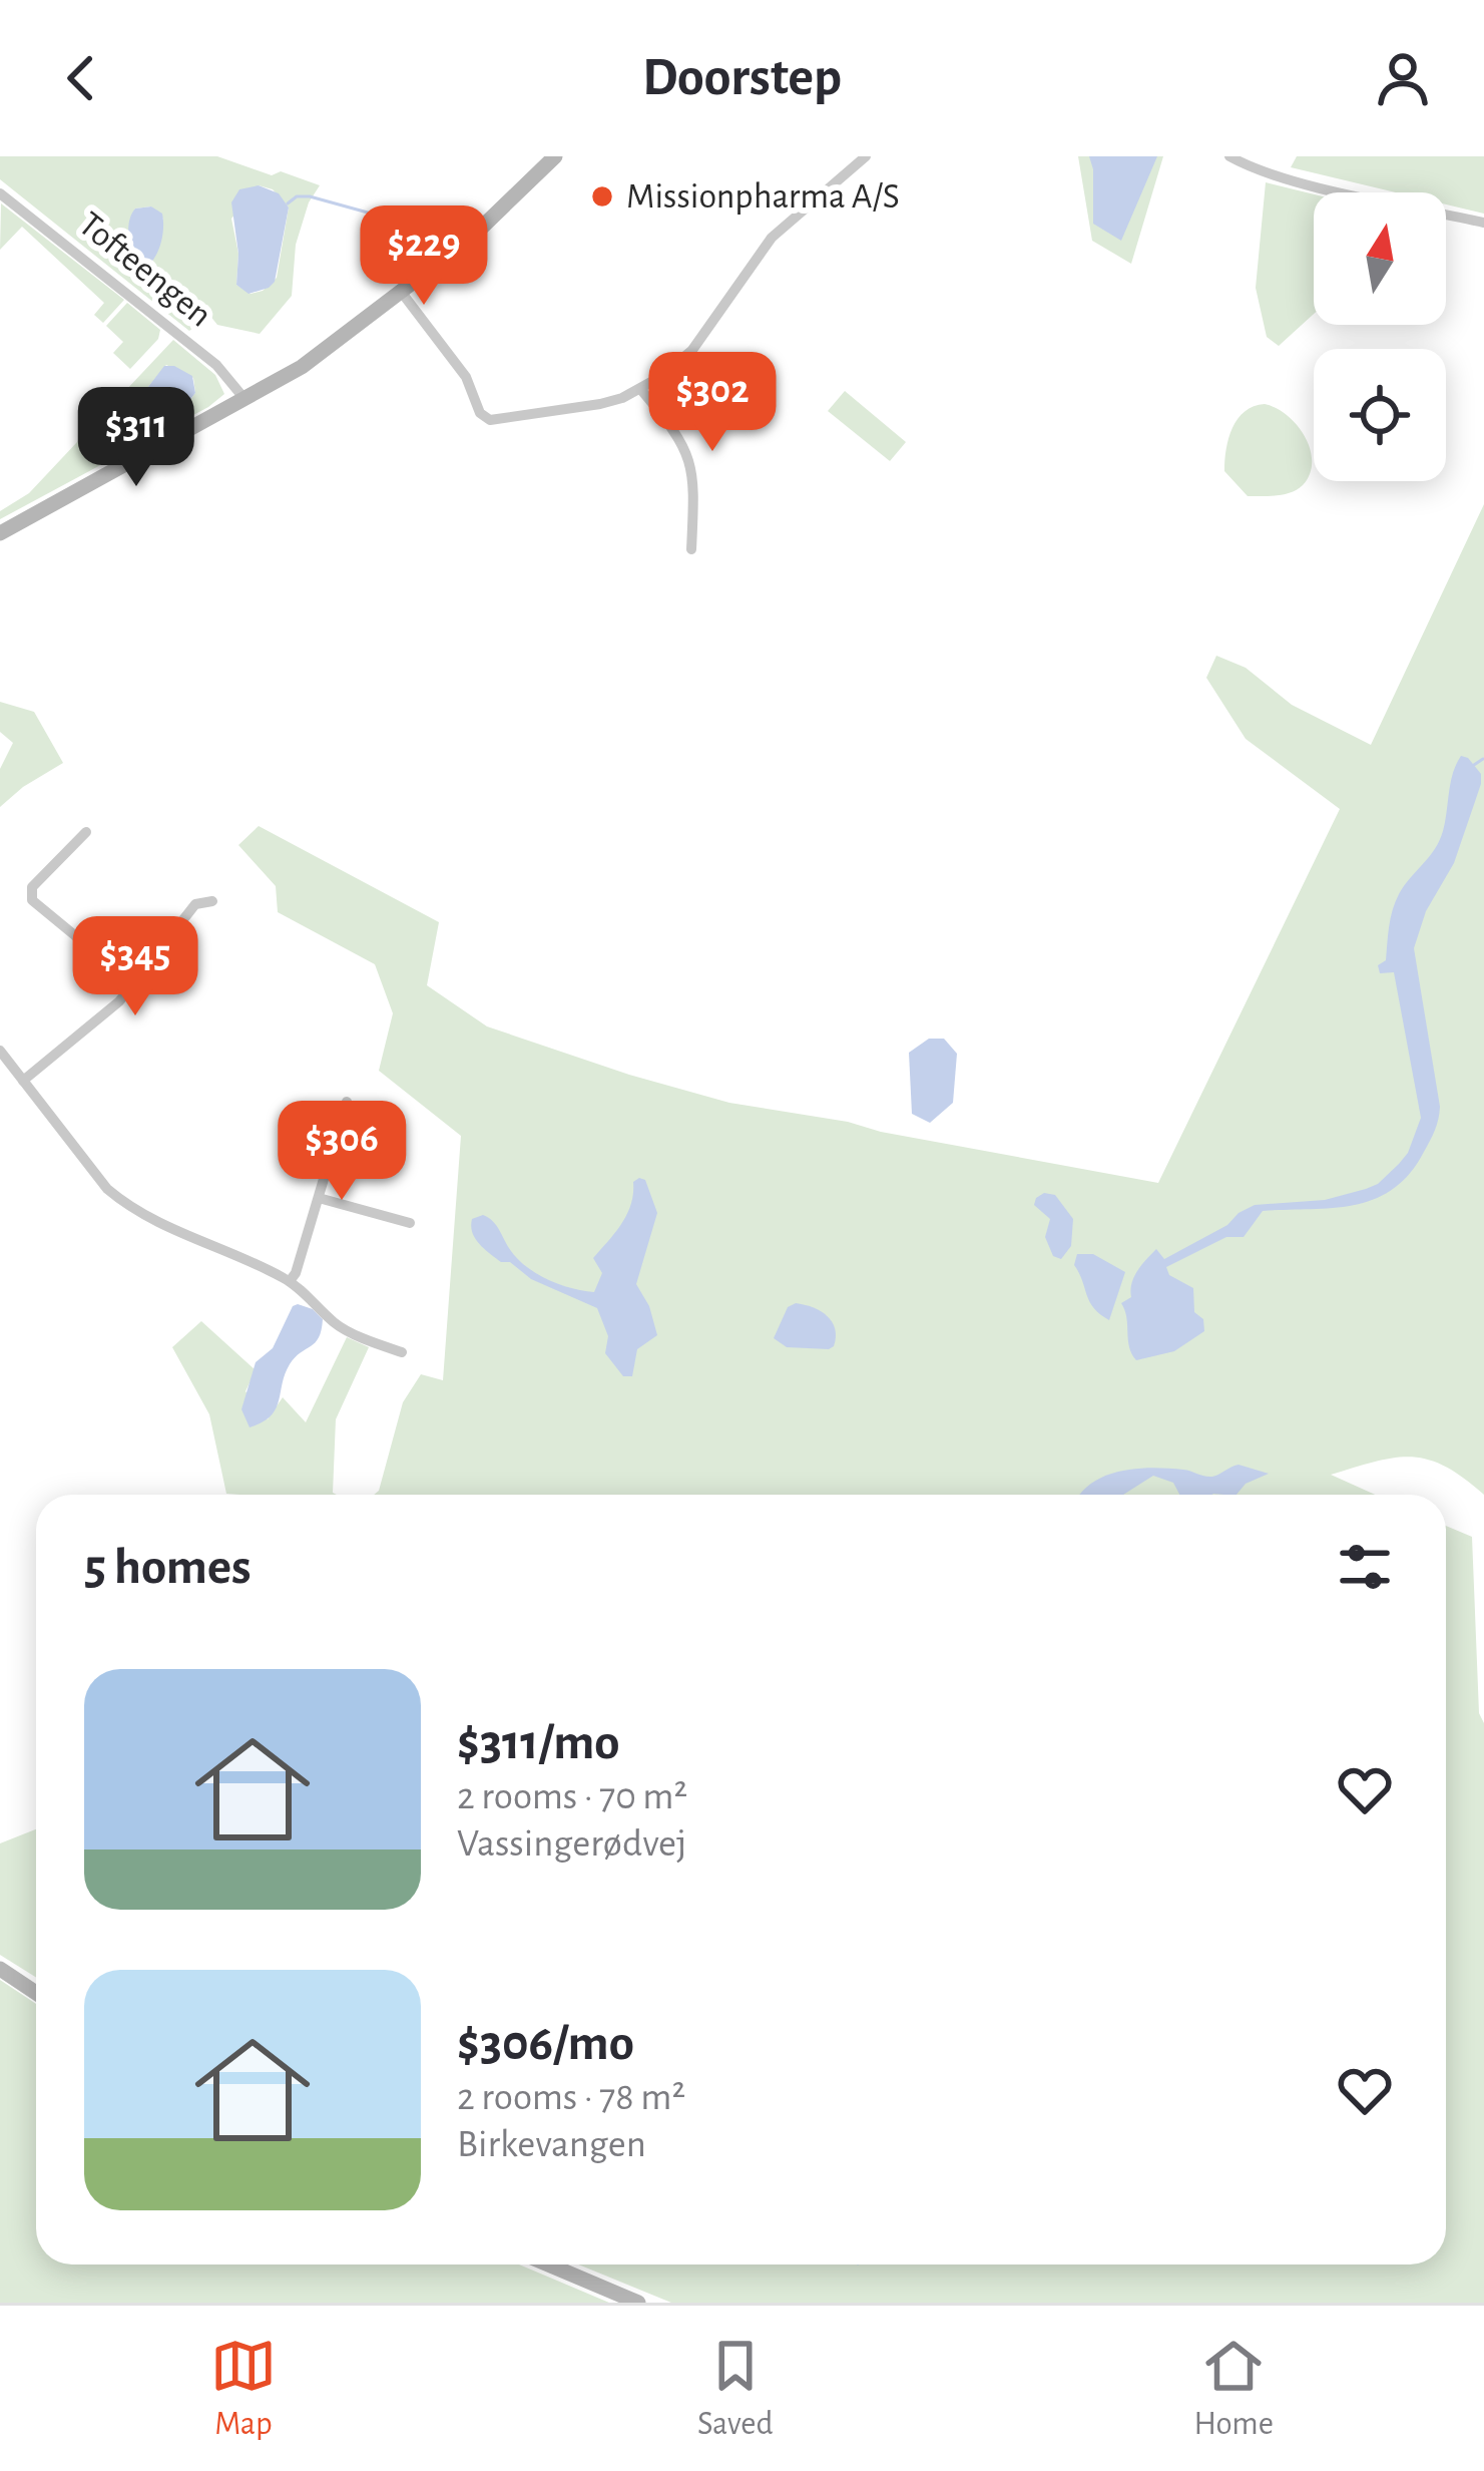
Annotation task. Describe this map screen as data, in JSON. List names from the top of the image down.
{
  "streets": {
    "street": ["Tofteengen"]
  },
  "places": ["Missionpharma A/S"],
  "north": "top",
  "page": {
    "header": "Doorstep",
    "price": [
      "$229",
      "$302",
      "$311",
      "$345",
      "$306"
    ],
    "heading": "5 homes",
    "list": [
      {
        "name": "$311/mo",
        "note": "2 rooms · 70 m² · Vassingerødvej"
      },
      {
        "name": "$306/mo",
        "note": "2 rooms · 78 m² · Birkevangen"
      }
    ],
    "tabs": ["Map", "Saved", "Home"]
  }
}
